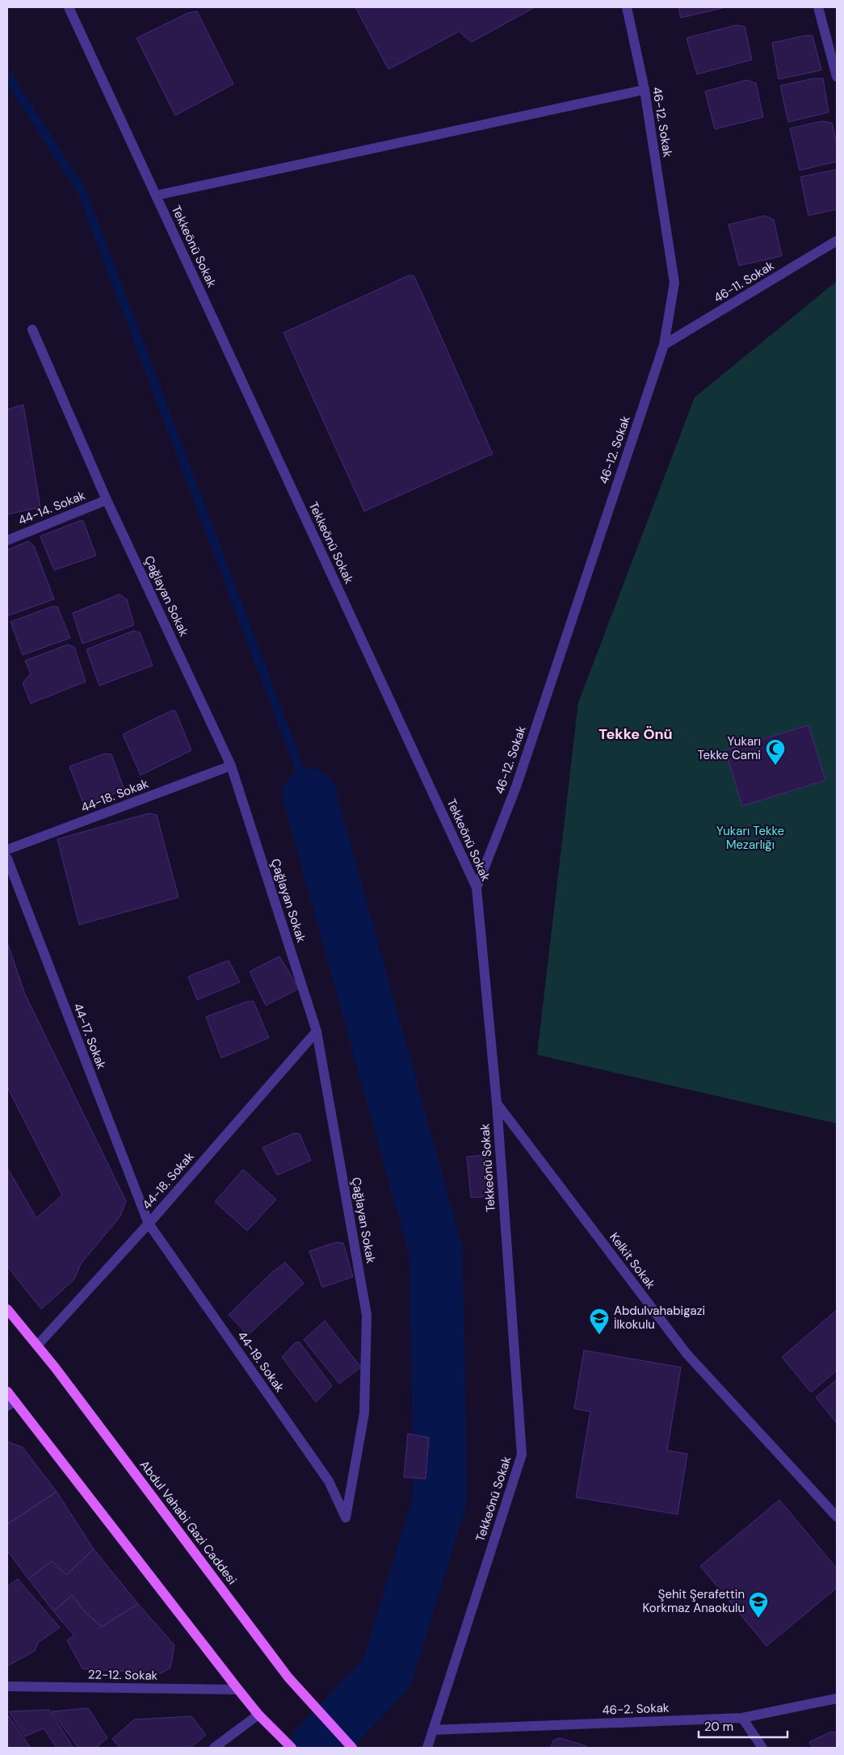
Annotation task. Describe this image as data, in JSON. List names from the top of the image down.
{
  "streets": {
    "main road": ["Abdul Vahabi Gazi Caddesi"],
    "street": [
      "46-12. Sokak",
      "Tekkeönü Sokak",
      "46-11. Sokak",
      "44-14. Sokak",
      "Çağlayan Sokak",
      "44-18. Sokak",
      "44-17. Sokak",
      "Kelkit Sokak",
      "44-19. Sokak",
      "22-12. Sokak",
      "46-2. Sokak"
    ]
  },
  "crossings": [
    ["46-12. Sokak", "Tekkeönü Sokak"],
    ["46-12. Sokak", "46-11. Sokak"],
    ["Tekkeönü Sokak", "Kelkit Sokak"],
    ["Tekkeönü Sokak", "46-2. Sokak"],
    ["44-14. Sokak", "Çağlayan Sokak"],
    ["Çağlayan Sokak", "44-18. Sokak"],
    ["Çağlayan Sokak", "44-19. Sokak"],
    ["44-18. Sokak", "44-17. Sokak"],
    ["44-18. Sokak", "44-19. Sokak"],
    ["44-18. Sokak", "Abdul Vahabi Gazi Caddesi"],
    ["44-17. Sokak", "44-19. Sokak"]
  ],
  "districts": ["Tekke Önü"],
  "parks": ["Yukarı Tekke Mezarlığı"],
  "places": {
    "mosque": ["Yukarı Tekke Cami"],
    "school or university": ["Abdulvahabigazi İlkokulu", "Şehit Şerafettin Korkmaz Anaokulu"]
  },
  "scale_bar": "20 m"
}
